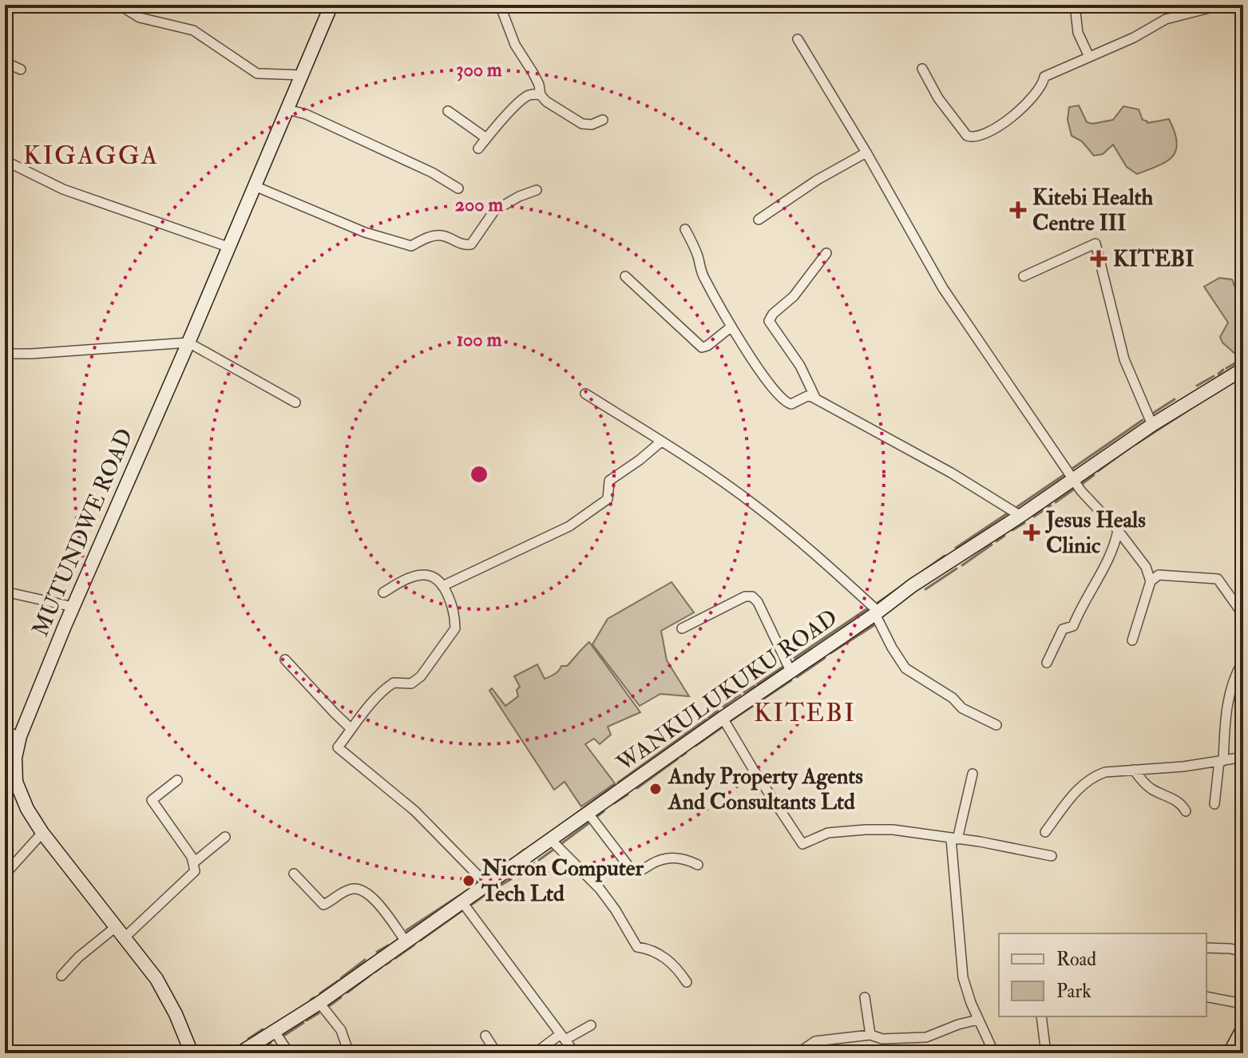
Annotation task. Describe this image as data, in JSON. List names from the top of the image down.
{
  "streets": {
    "main road": ["MUTUNDWE ROAD", "WANKULUKUKU ROAD"]
  },
  "districts": ["KIGAGGA", "KITEBI"],
  "places": {
    "health": ["Kitebi Health Centre III", "KITEBI", "Jesus Heals Clinic"],
    "other": ["Andy Property Agents And Consultants Ltd", "Nicron Computer Tech Ltd"]
  },
  "legend": ["Road", "Park"],
  "rings": ["300 m", "200 m", "100 m"]
}
